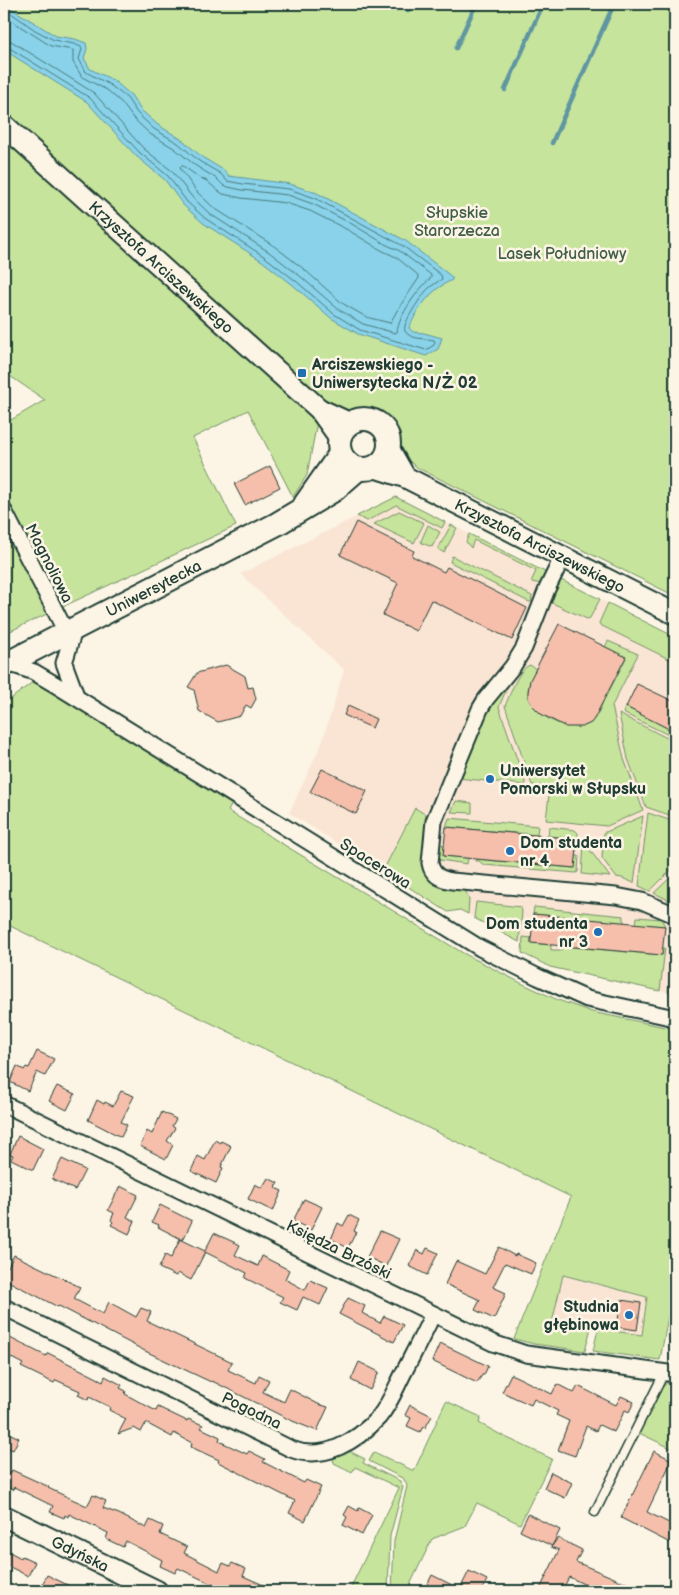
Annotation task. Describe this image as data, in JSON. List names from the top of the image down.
{
  "streets": {
    "main road": ["Uniwersytecka"],
    "street": [
      "Krzysztofa Arciszewskiego",
      "Magnoliowa",
      "Spacerowa",
      "Księdza Brzóski",
      "Pogodna",
      "Gdyńska"
    ]
  },
  "crossings": [
    ["Krzysztofa Arciszewskiego", "Uniwersytecka"],
    ["Magnoliowa", "Uniwersytecka"],
    ["Uniwersytecka", "Spacerowa"],
    ["Księdza Brzóski", "Pogodna"]
  ],
  "parks": ["Słupskie Starorzecza", "Lasek Południowy"],
  "places": {
    "transit": ["Arciszewskiego - Uniwersytecka N/Ż 02"],
    "other": [
      "Uniwersytet Pomorski w Słupsku",
      "Dom studenta nr 4",
      "Dom studenta nr 3",
      "Studnia głębinowa"
    ]
  }
}
